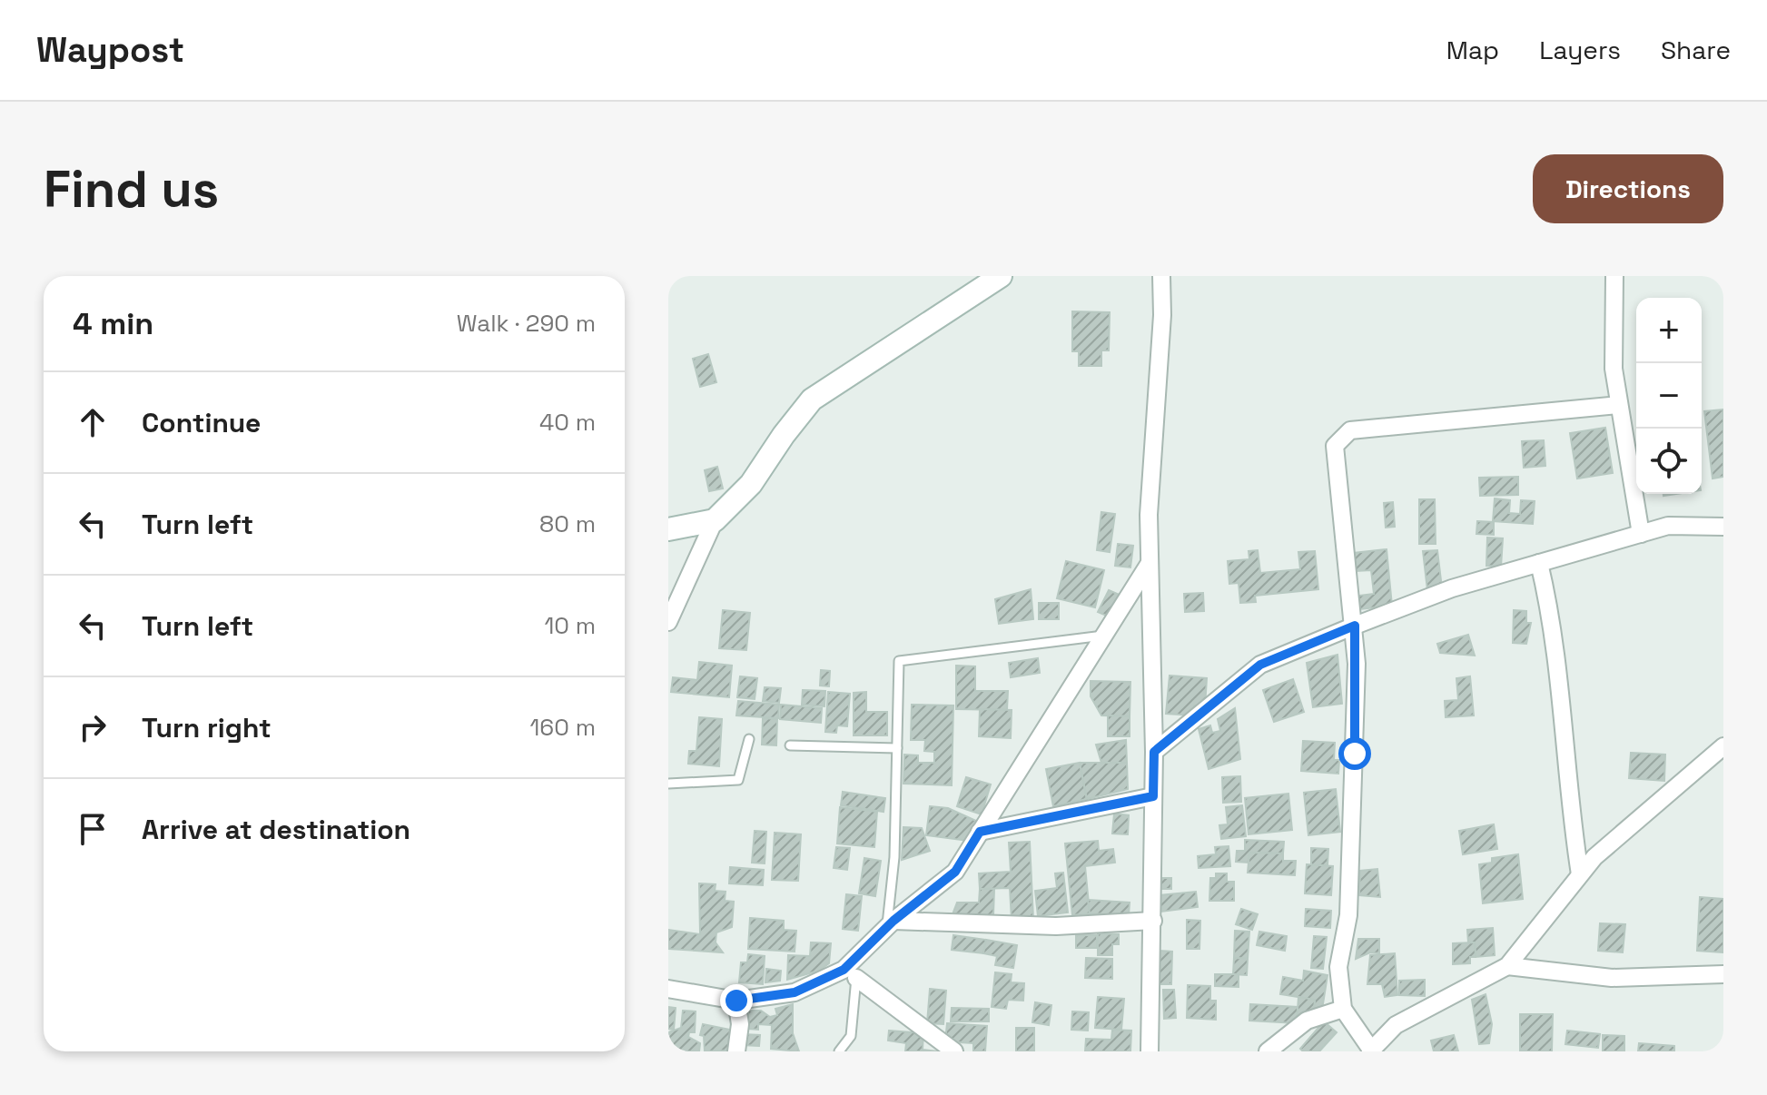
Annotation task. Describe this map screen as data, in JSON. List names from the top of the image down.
{
  "page": {
    "header": "Waypost",
    "nav": ["Map", "Layers", "Share"],
    "buttons": "Directions",
    "title": "Find us",
    "heading": ["4 min", "Walk · 290 m"],
    "map_buttons": ["+", "−"],
    "list": [
      ["Continue", "40 m"],
      ["Turn left", "80 m"],
      ["Turn left", "10 m"],
      ["Turn right", "160 m"],
      "Arrive at destination"
    ]
  }
}
